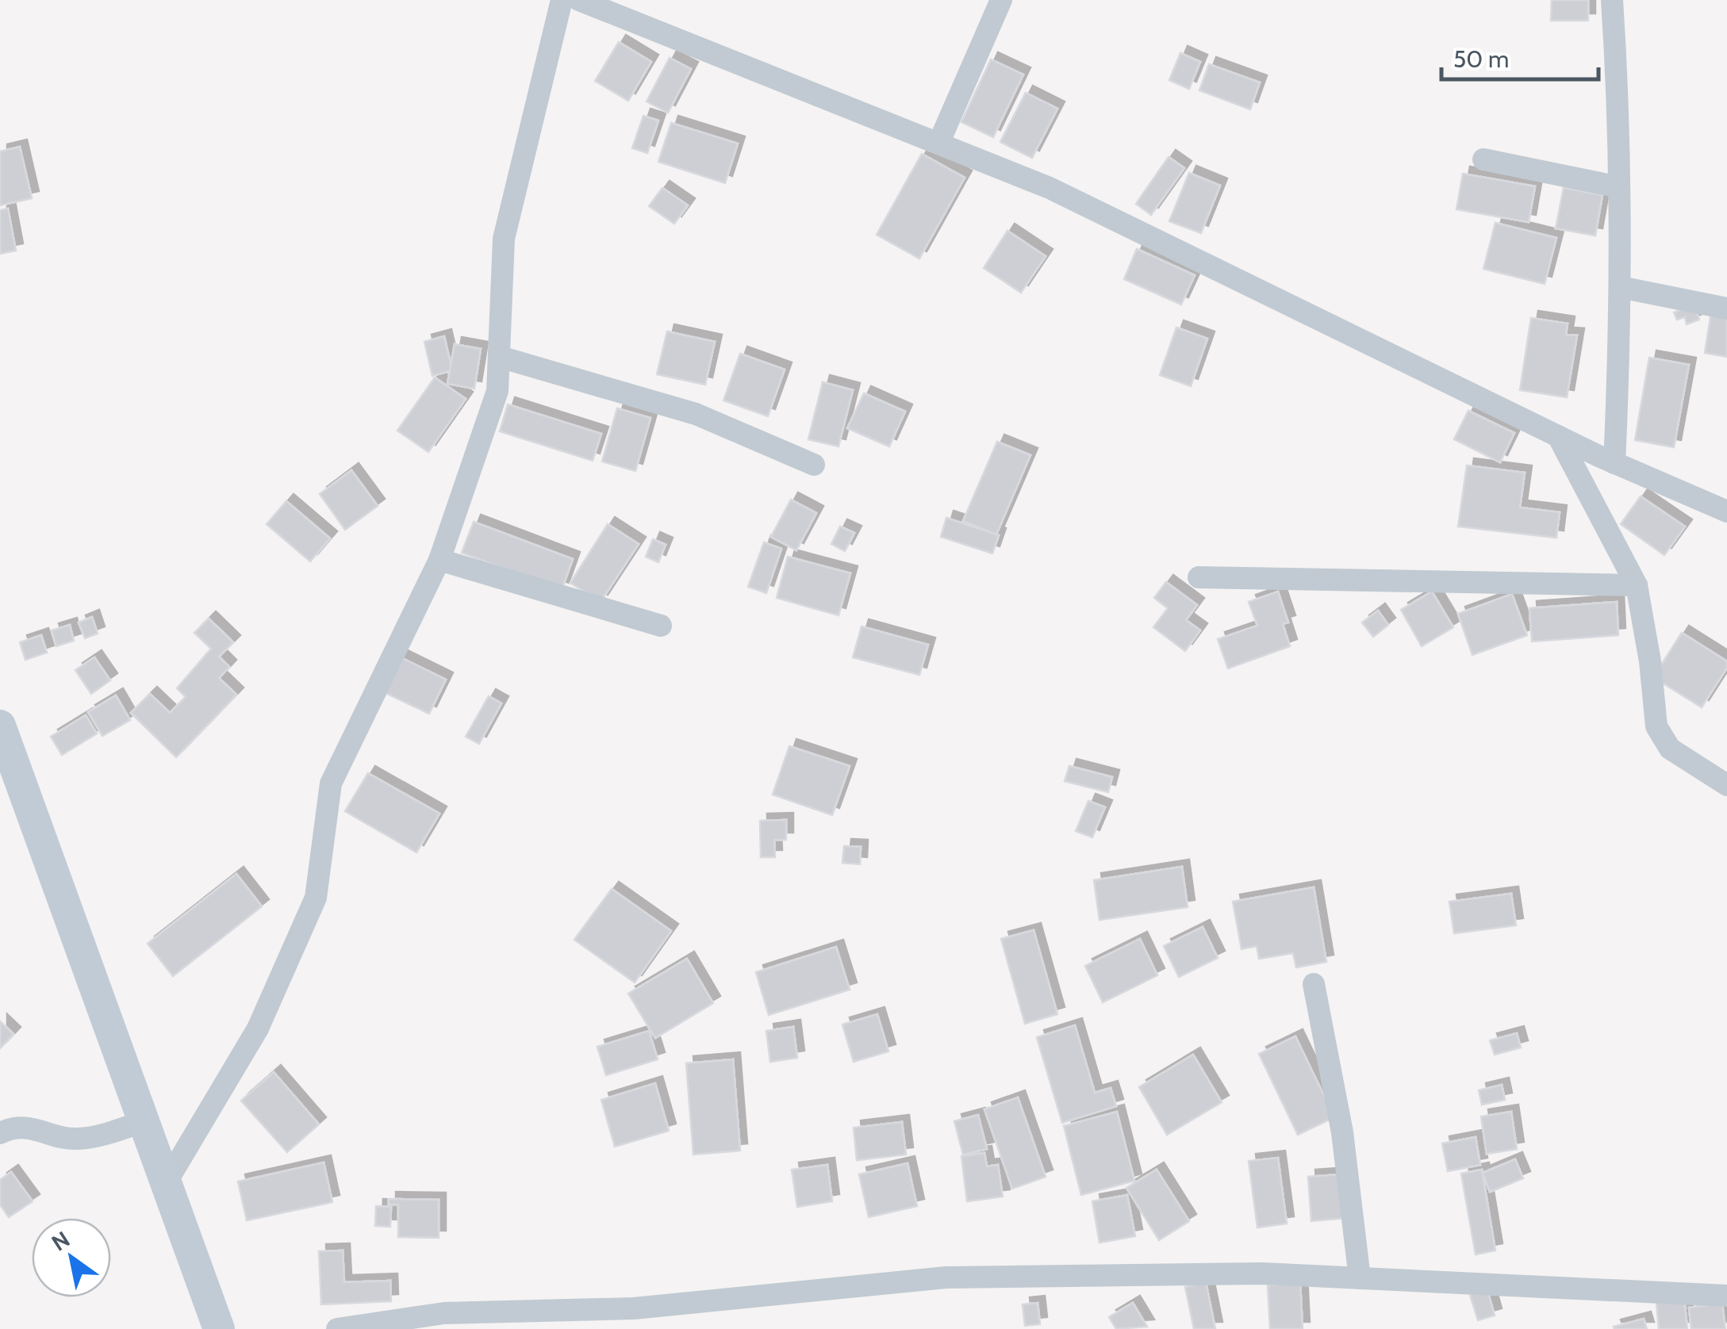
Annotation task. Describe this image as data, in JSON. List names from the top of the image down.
{
  "scale_bar": "50 m",
  "north": "top left"
}
